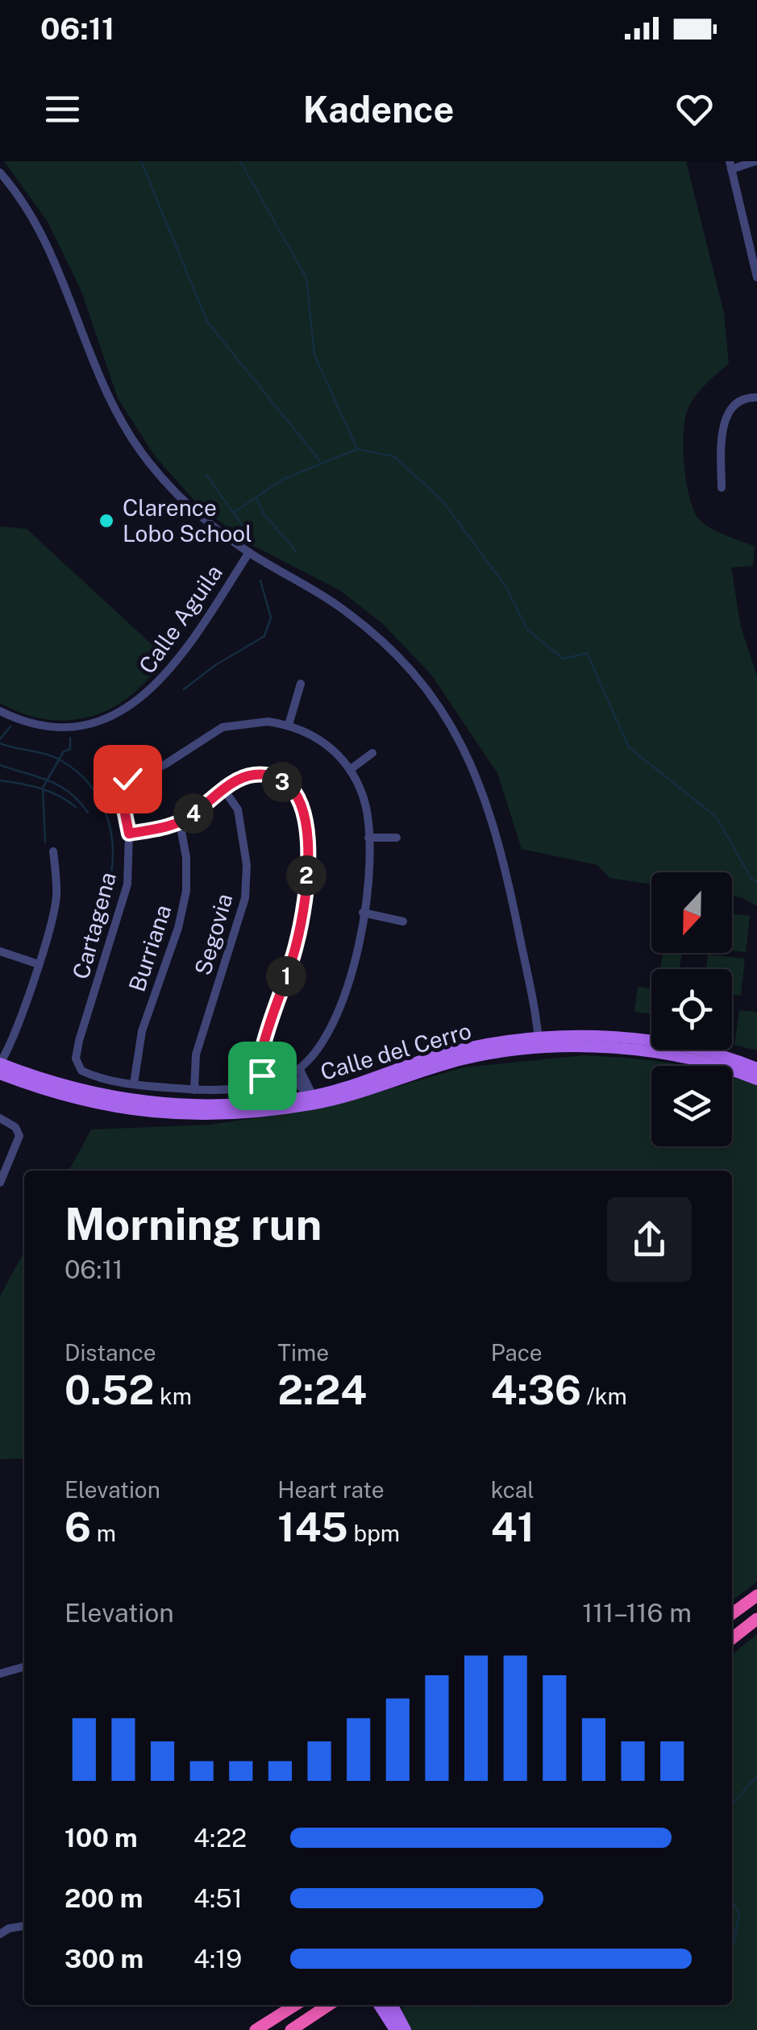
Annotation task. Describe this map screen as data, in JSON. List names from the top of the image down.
{
  "streets": {
    "main road": ["Calle del Cerro"],
    "street": [
      "Calle Aguila",
      "Cartagena",
      "Segovia",
      "Burriana"
    ]
  },
  "crossings": [
    ["Cartagena", "Burriana"]
  ],
  "places": ["Clarence Lobo School"],
  "north": "bottom",
  "page": {
    "status": "06:11",
    "header": "Kadence",
    "pins": [
      "3",
      "4",
      "2",
      "1"
    ],
    "heading": ["Morning run", "06:11"],
    "stats": [
      ["Distance", "0.52 km"],
      ["Time", "2:24"],
      ["Pace", "4:36 /km"],
      ["Elevation", "6 m"],
      ["Heart rate", "145 bpm"],
      ["kcal", "41"]
    ],
    "chart": ["Elevation", "111–116 m"],
    "list": [
      {
        "name": "100 m",
        "note": "4:22"
      },
      {
        "name": "200 m",
        "note": "4:51"
      },
      {
        "name": "300 m",
        "note": "4:19"
      }
    ]
  }
}
